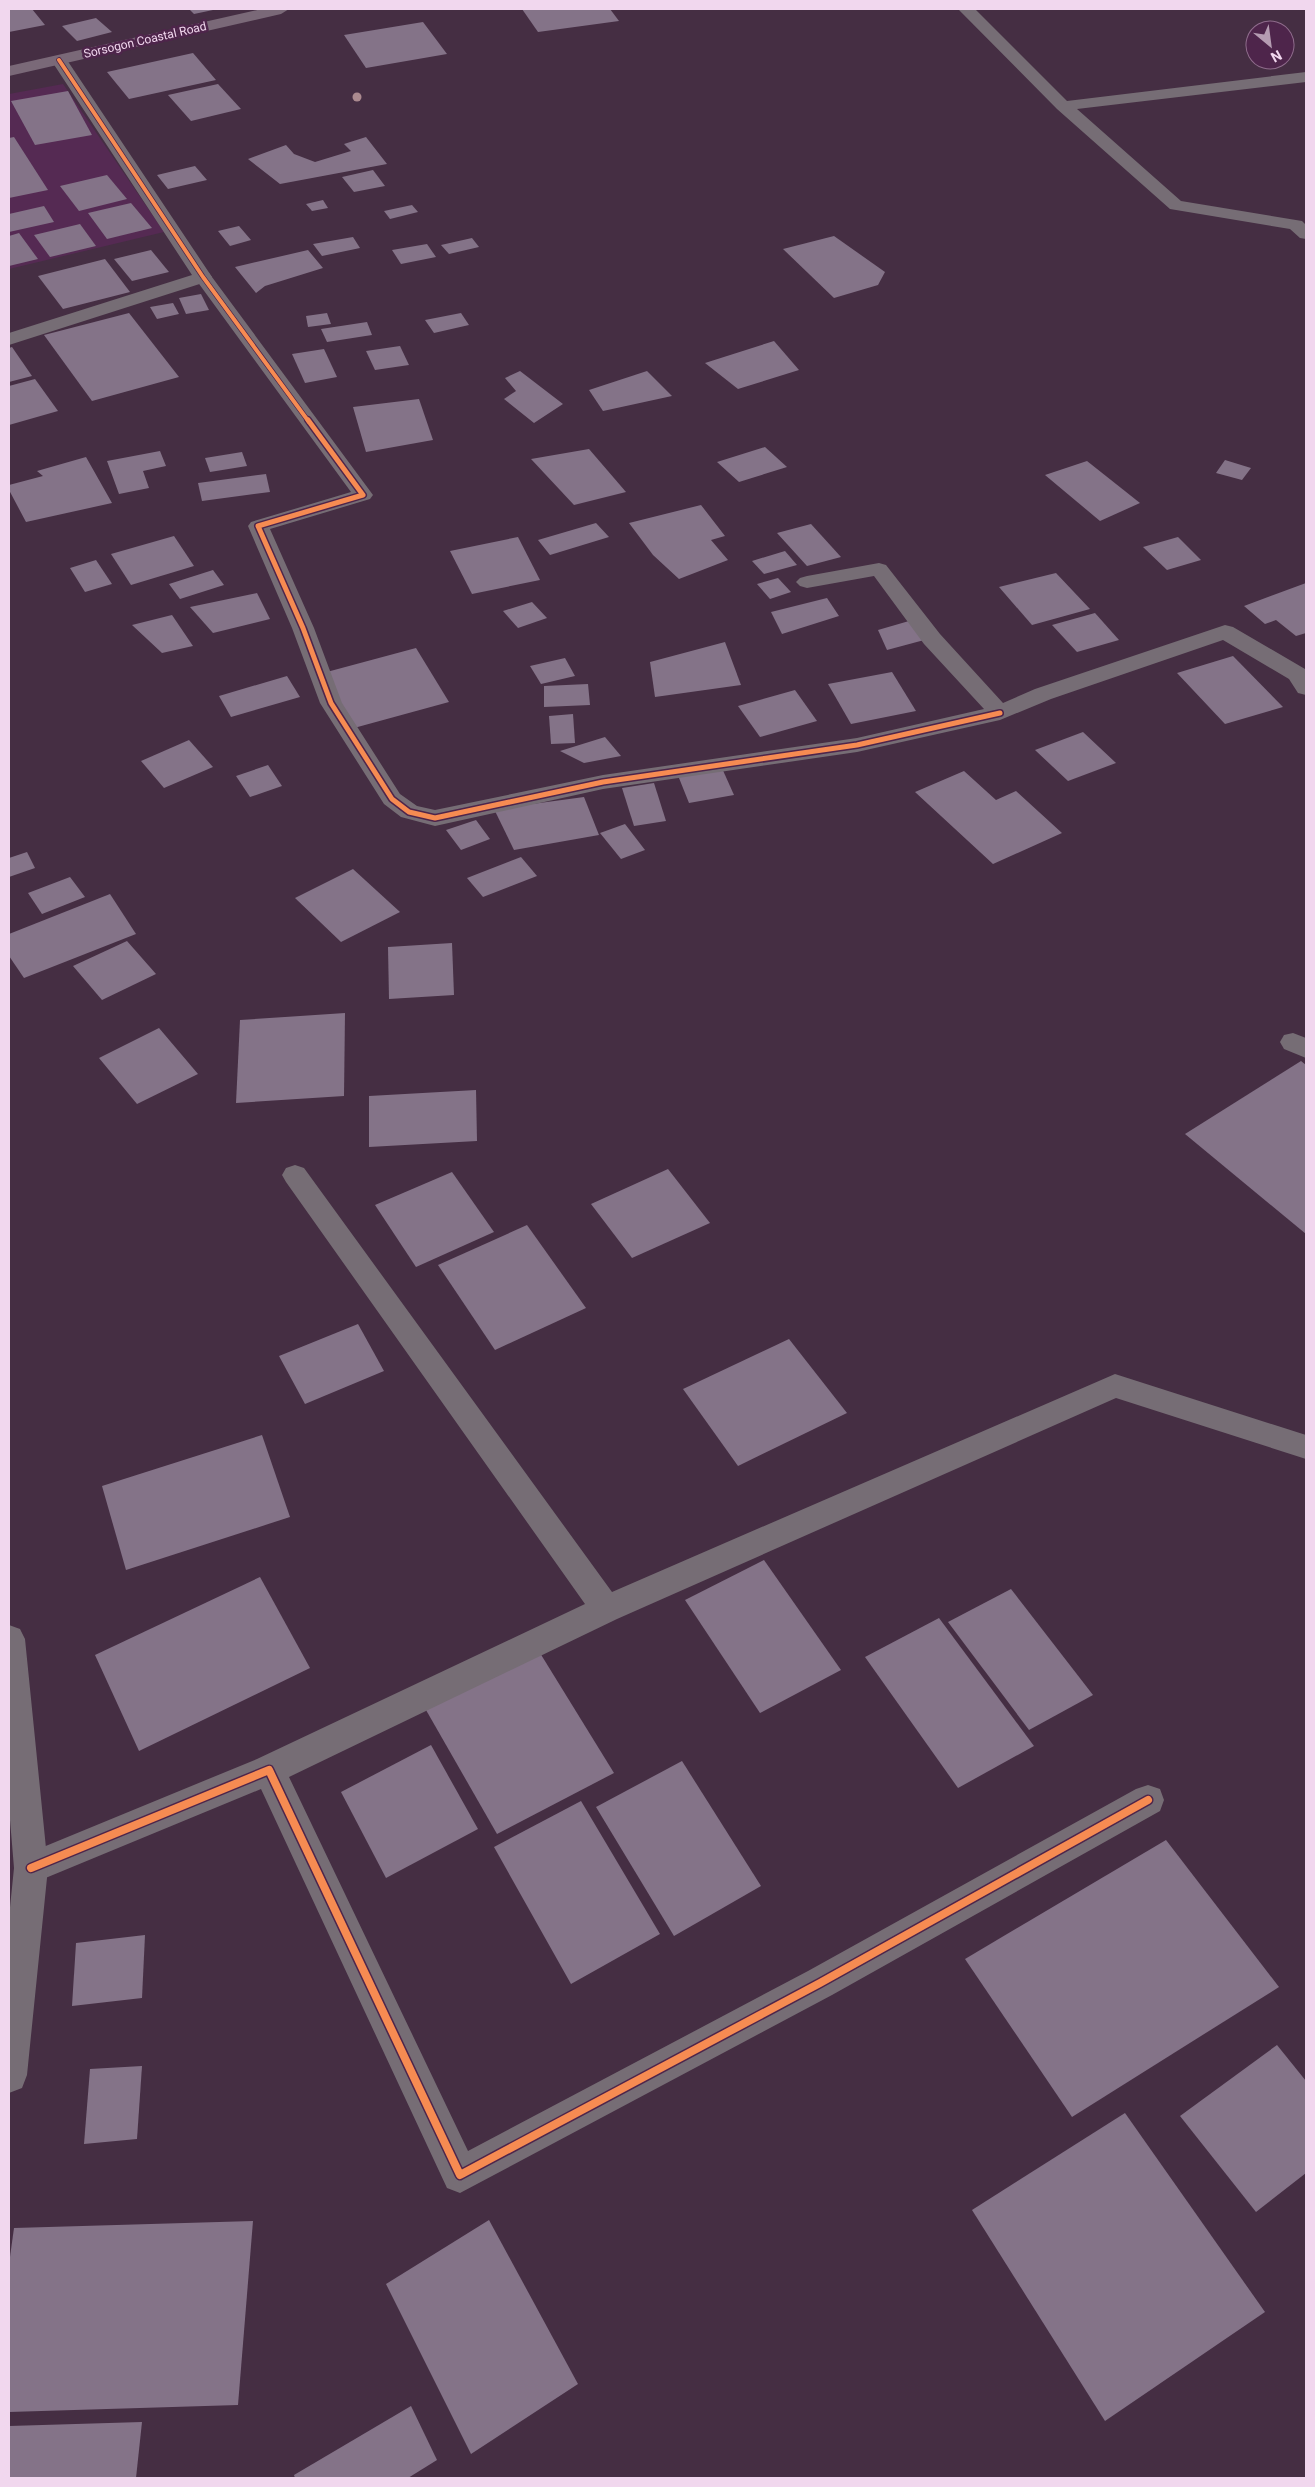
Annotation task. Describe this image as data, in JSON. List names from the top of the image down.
{
  "streets": {
    "highway": ["Sorsogon Coastal Road"]
  },
  "north": "bottom right"
}
